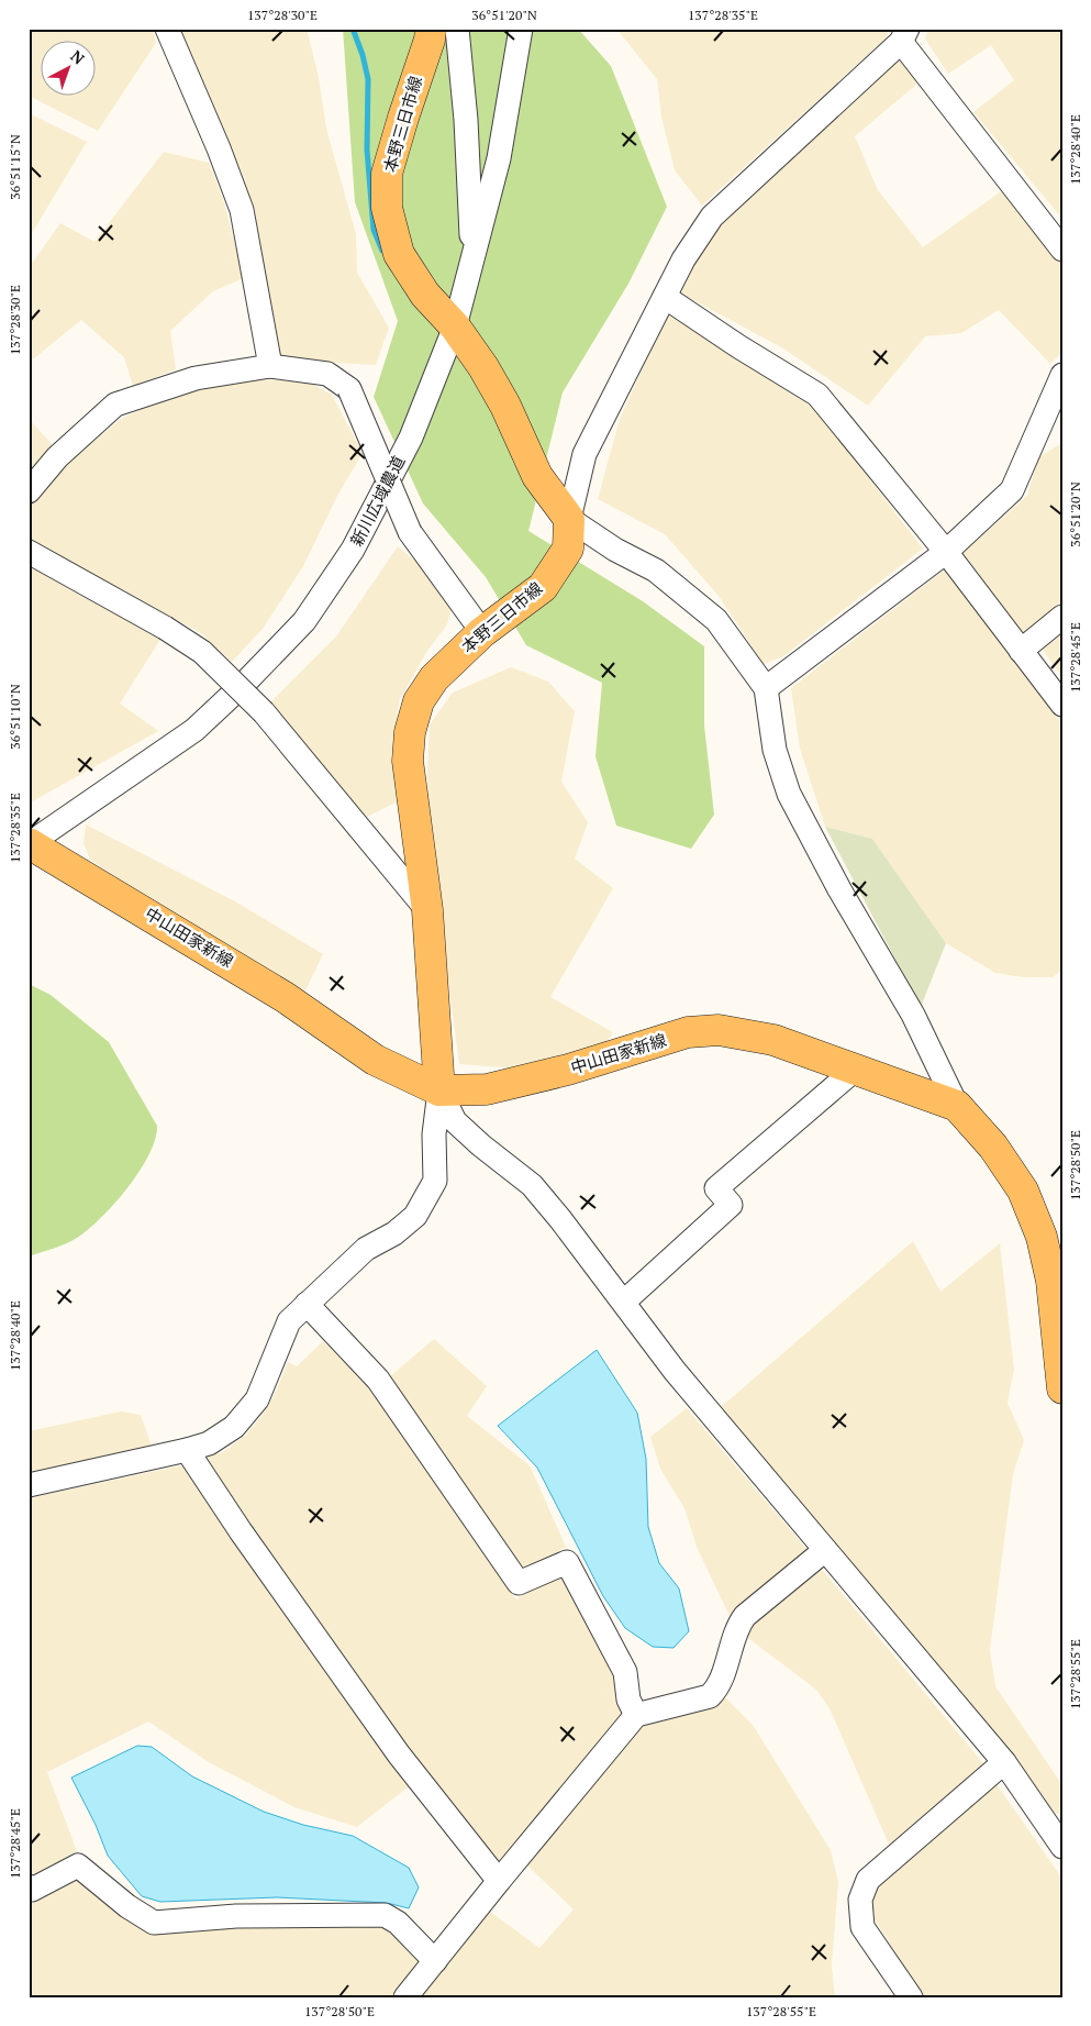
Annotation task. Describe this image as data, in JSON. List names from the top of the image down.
{
  "streets": {
    "main road": ["本野三日市線", "中山田家新線"],
    "street": ["新川広域農道"]
  },
  "crossings": [
    ["本野三日市線", "新川広域農道"],
    ["本野三日市線", "中山田家新線"],
    ["新川広域農道", "中山田家新線"]
  ],
  "north": "top right",
  "coordinates": [
    "137°28'30\"E",
    "36°51'20\"N",
    "137°28'35\"E",
    "137°28'40\"E",
    "36°51'15\"N",
    "137°28'45\"E",
    "36°51'10\"N",
    "137°28'50\"E",
    "137°28'55\"E"
  ]
}
